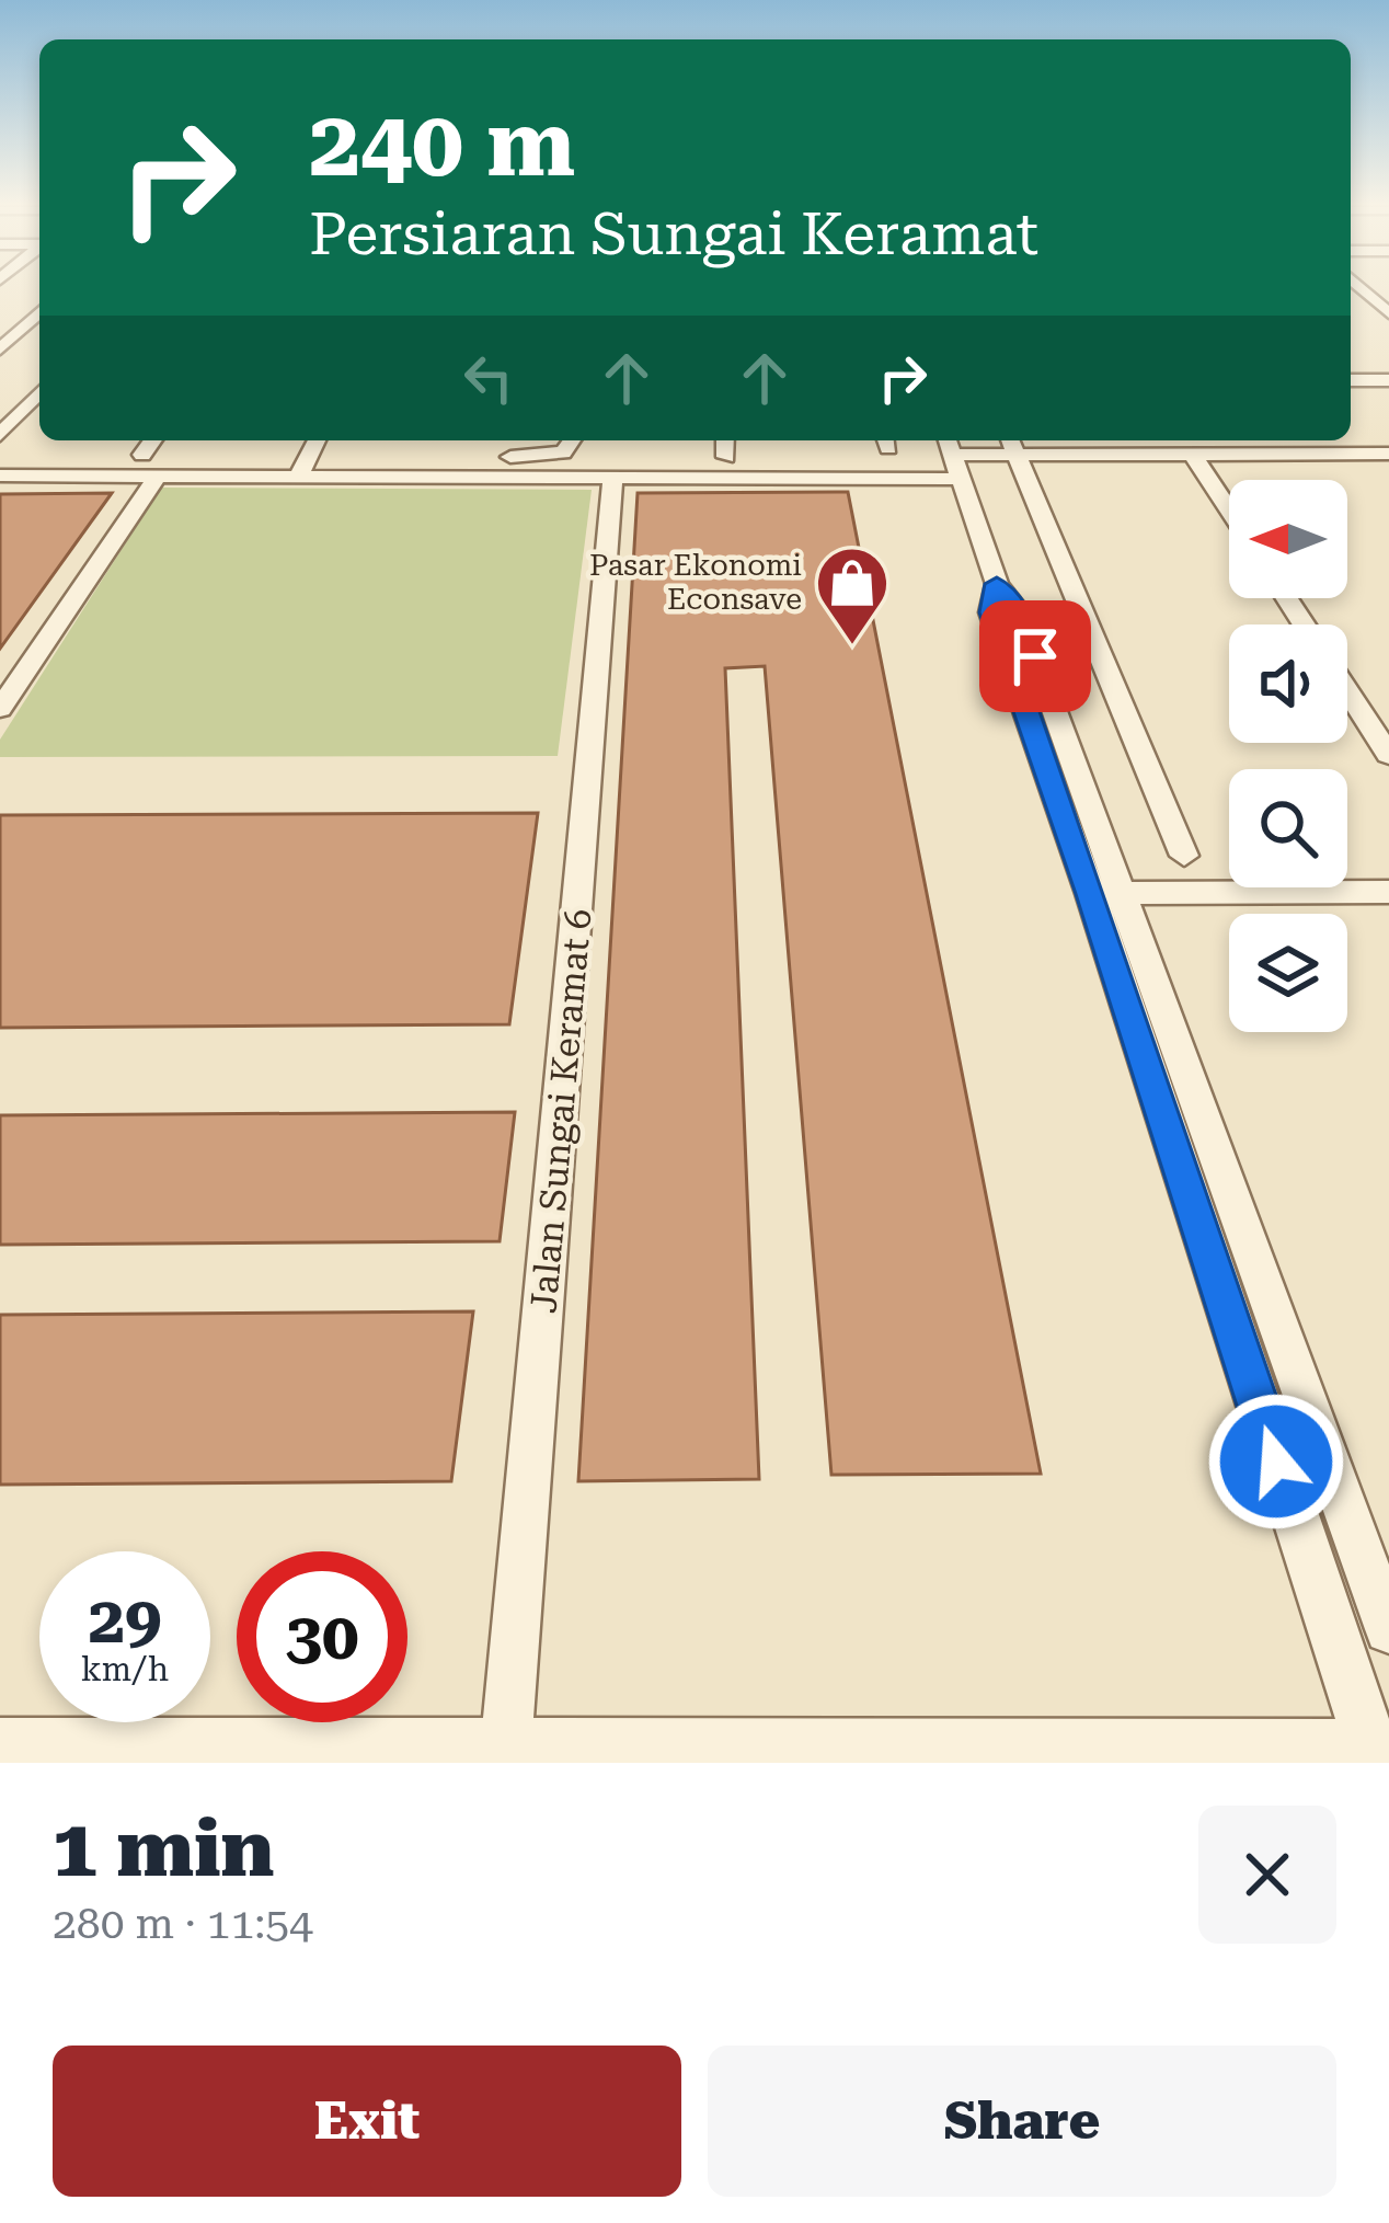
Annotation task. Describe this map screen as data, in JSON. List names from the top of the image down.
{
  "streets": {
    "street": ["Jalan Sungai Keramat 6"]
  },
  "places": {
    "shop": ["Pasar Ekonomi Econsave"]
  },
  "north": "left",
  "page": {
    "turn": ["240 m", "Persiaran Sungai Keramat"],
    "speed": "29 km/h",
    "limit": "30",
    "heading": ["1 min", "280 m · 11:54"],
    "buttons": ["Exit", "Share"]
  }
}
